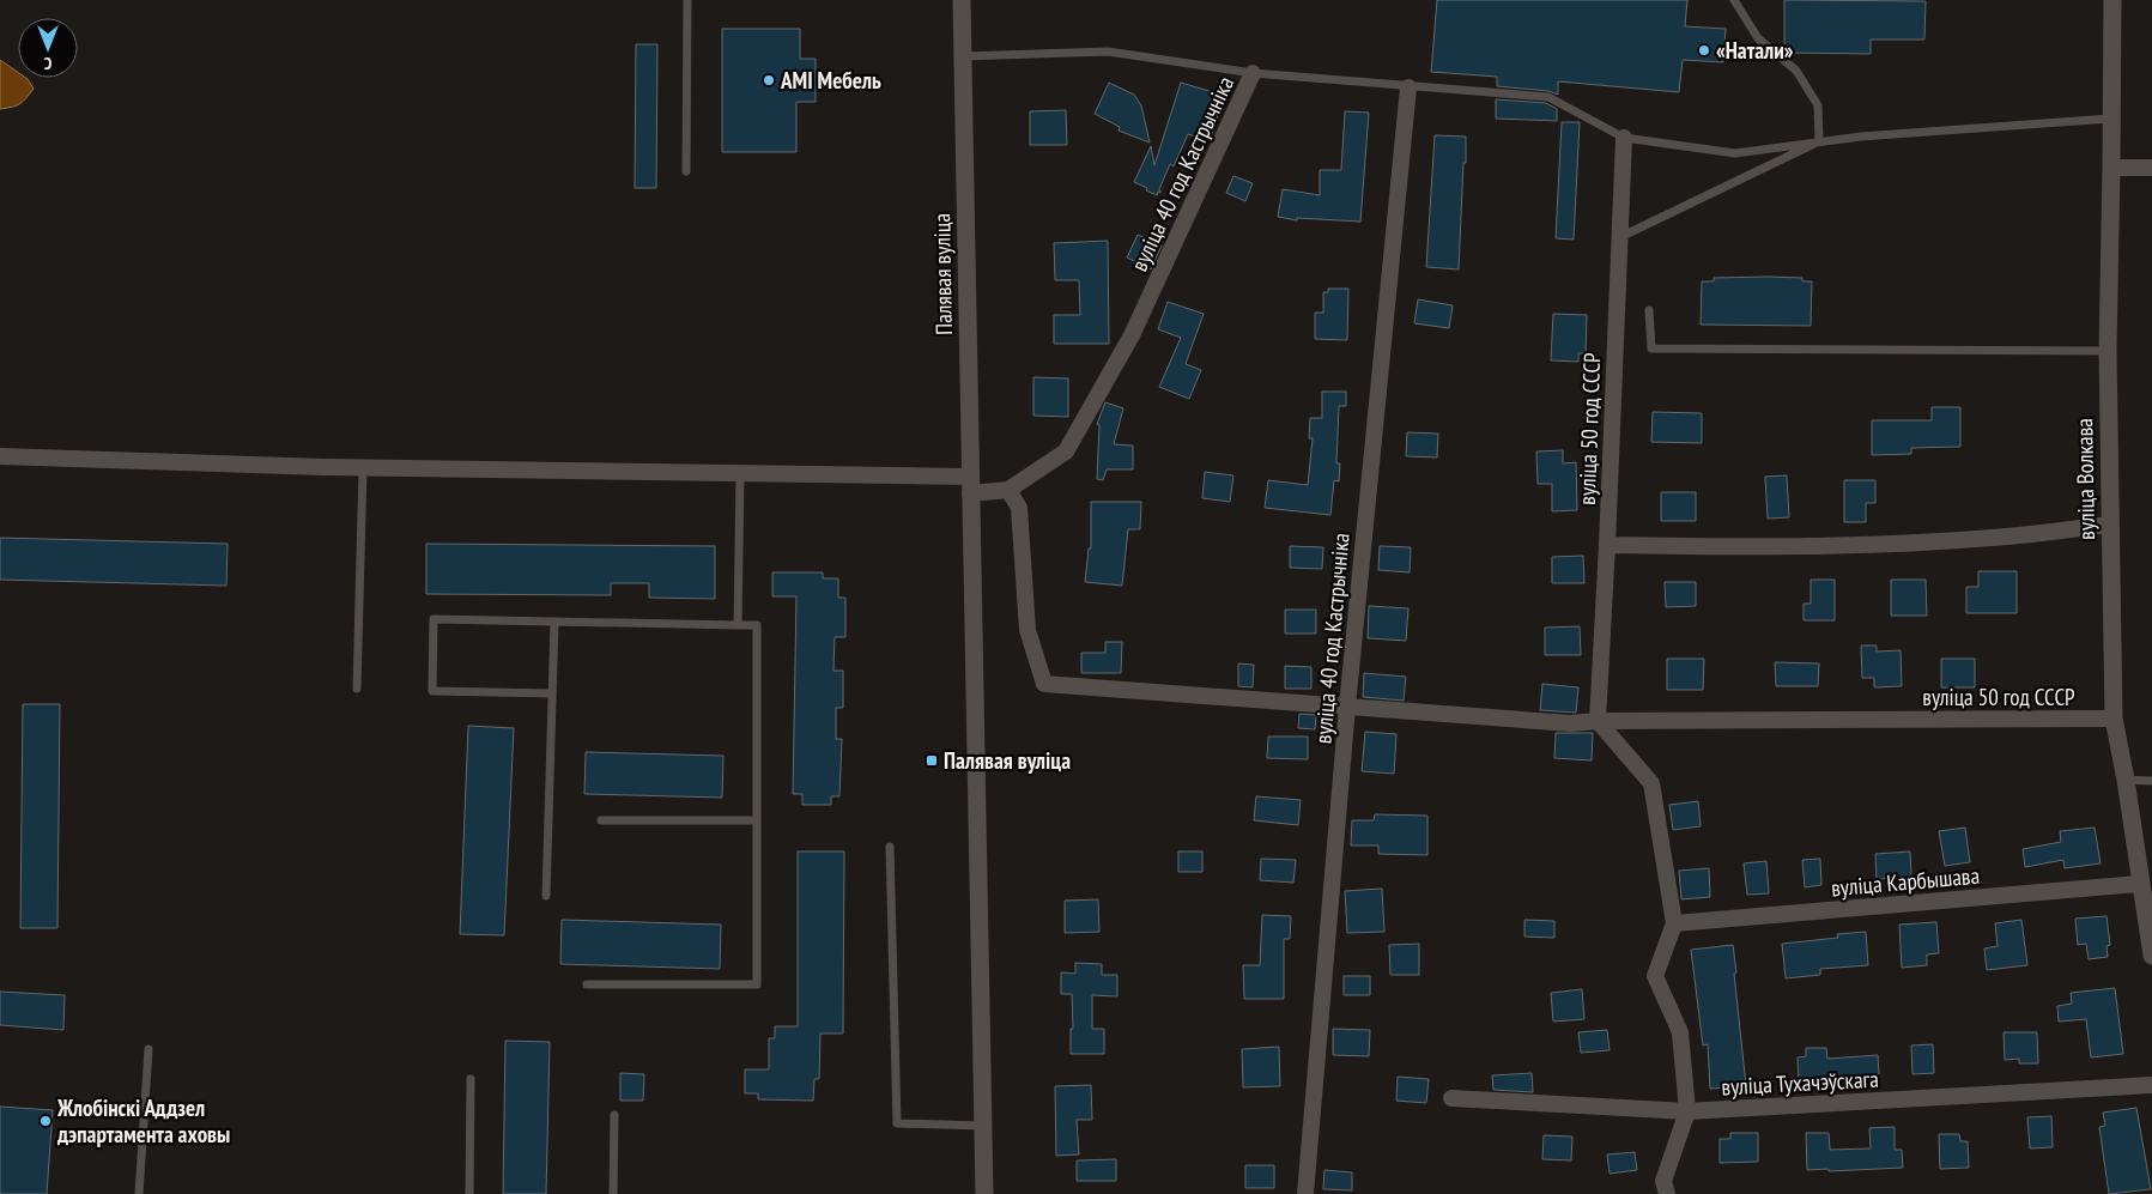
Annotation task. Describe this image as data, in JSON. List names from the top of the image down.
{
  "streets": {
    "street": [
      "вуліца 40 год Кастрычніка",
      "Палявая вуліца",
      "вуліца 50 год СССР",
      "вуліца Волкава",
      "вуліца Карбышава",
      "вуліца Тухачэўскага"
    ]
  },
  "crossings": [
    ["вуліца 40 год Кастрычніка", "Палявая вуліца"],
    ["вуліца 50 год СССР", "вуліца Волкава"],
    ["вуліца Волкава", "вуліца Карбышава"]
  ],
  "places": {
    "other": ["«Натали»", "AMI Мебель", "Жлобінскі Аддзел дэпартамента аховы"],
    "transit": ["Палявая вуліца"]
  },
  "north": "bottom"
}
